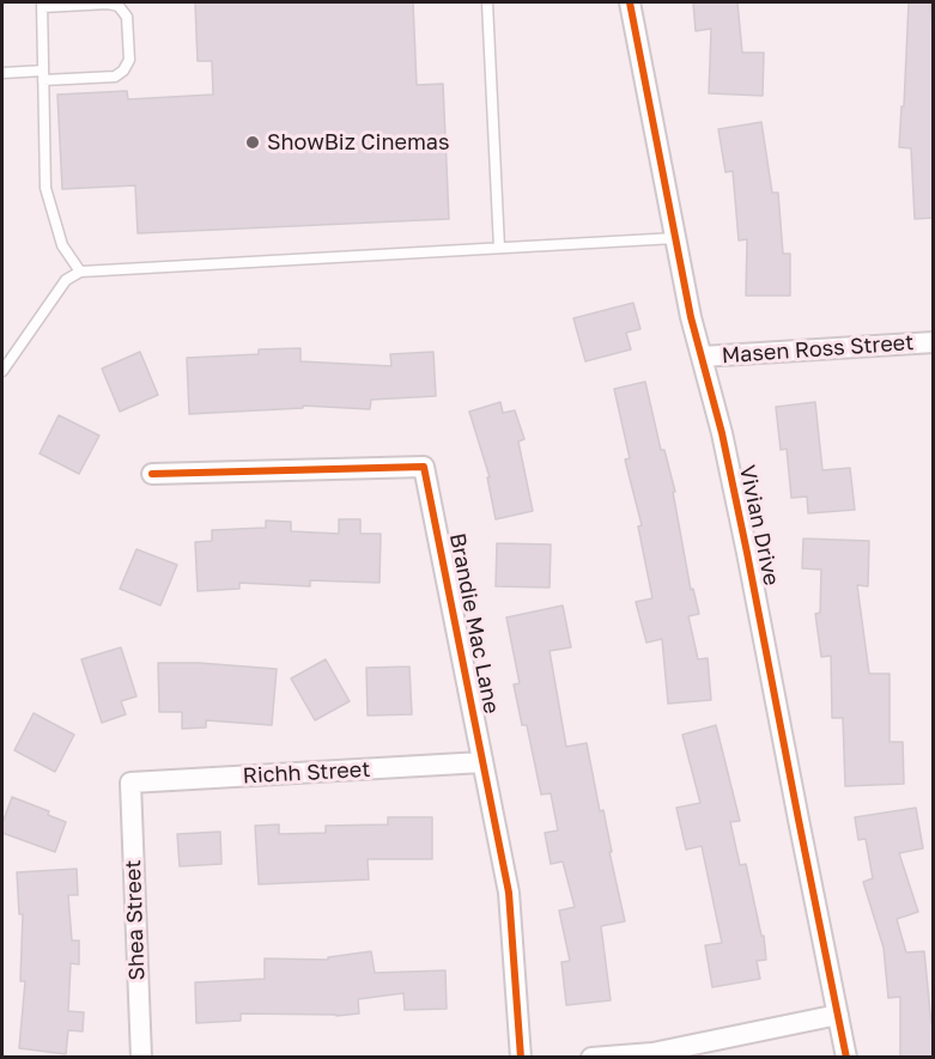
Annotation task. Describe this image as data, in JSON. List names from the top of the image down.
{
  "streets": {
    "street": [
      "Masen Ross Street",
      "Vivian Drive",
      "Brandie Mac Lane",
      "Richh Street",
      "Shea Street"
    ]
  },
  "crossings": [
    ["Masen Ross Street", "Vivian Drive"],
    ["Brandie Mac Lane", "Richh Street"],
    ["Richh Street", "Shea Street"]
  ],
  "places": ["ShowBiz Cinemas"]
}
